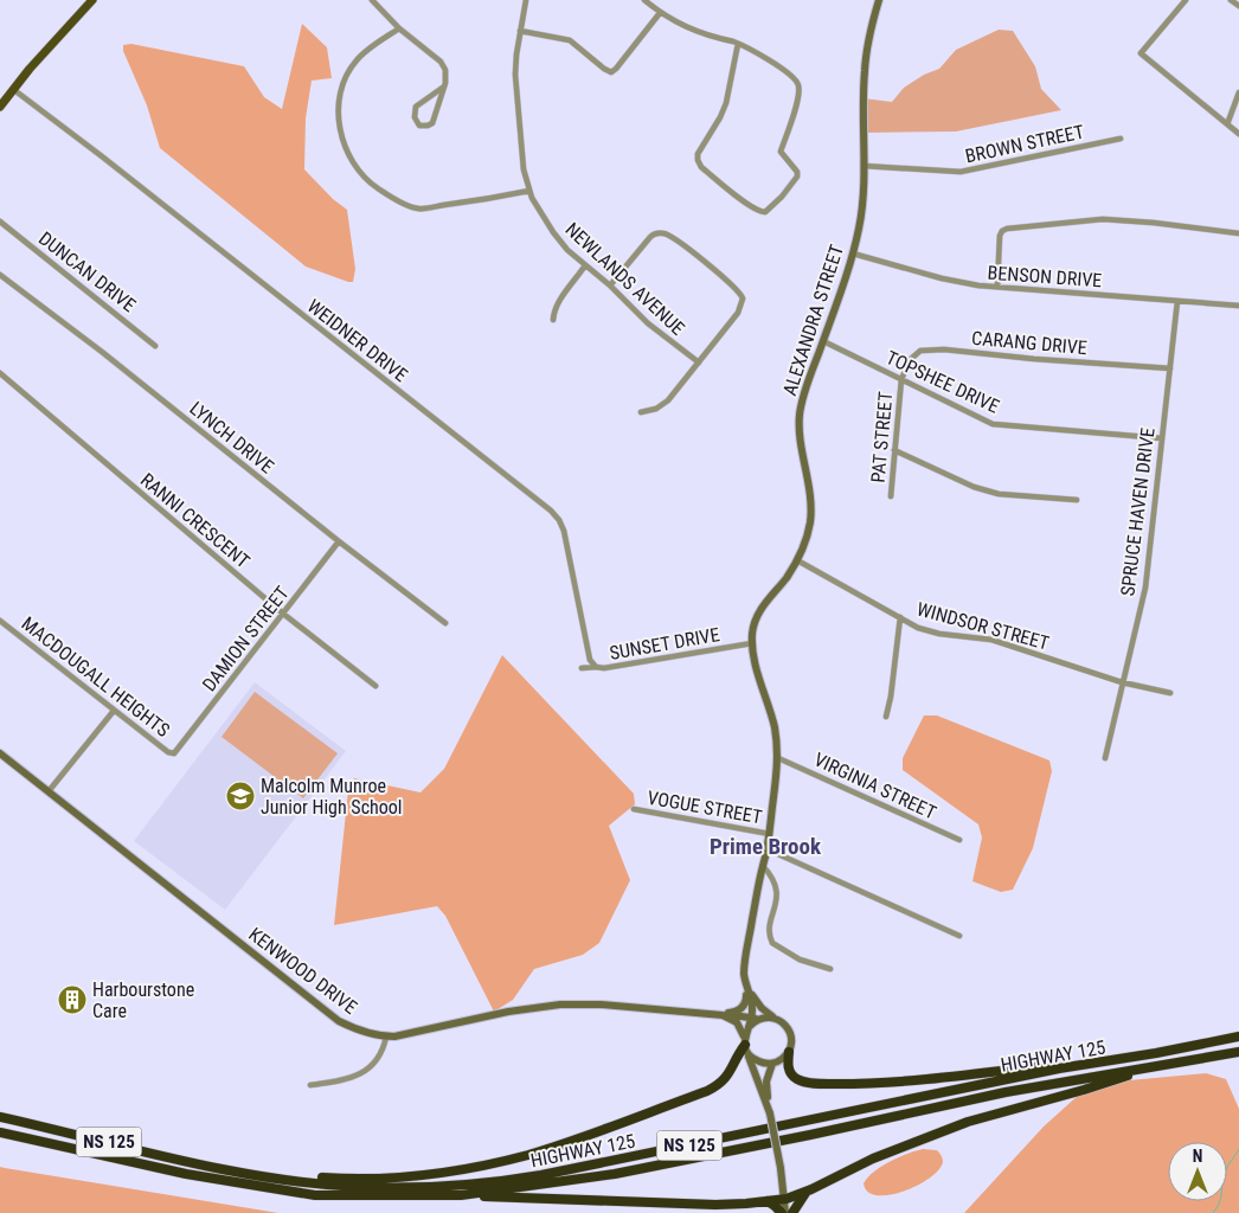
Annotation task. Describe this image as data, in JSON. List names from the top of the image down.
{
  "streets": {
    "highway": ["HIGHWAY 125", "NS 125"],
    "main road": ["ALEXANDRA STREET", "KENWOOD DRIVE"],
    "street": [
      "BROWN STREET",
      "DUNCAN DRIVE",
      "BENSON DRIVE",
      "NEWLANDS AVENUE",
      "WEIDNER DRIVE",
      "CARANG DRIVE",
      "TOPSHEE DRIVE",
      "LYNCH DRIVE",
      "PAT STREET",
      "SPRUCE HAVEN DRIVE",
      "RANNI CRESCENT",
      "WINDSOR STREET",
      "DAMION STREET",
      "SUNSET DRIVE",
      "MACDOUGALL HEIGHTS",
      "VIRGINIA STREET",
      "VOGUE STREET"
    ]
  },
  "crossings": [
    ["BROWN STREET", "ALEXANDRA STREET"],
    ["BENSON DRIVE", "ALEXANDRA STREET"],
    ["BENSON DRIVE", "SPRUCE HAVEN DRIVE"],
    ["ALEXANDRA STREET", "TOPSHEE DRIVE"],
    ["ALEXANDRA STREET", "WINDSOR STREET"],
    ["ALEXANDRA STREET", "SUNSET DRIVE"],
    ["ALEXANDRA STREET", "VIRGINIA STREET"],
    ["ALEXANDRA STREET", "VOGUE STREET"],
    ["ALEXANDRA STREET", "KENWOOD DRIVE"],
    ["WEIDNER DRIVE", "SUNSET DRIVE"],
    ["CARANG DRIVE", "TOPSHEE DRIVE"],
    ["CARANG DRIVE", "PAT STREET"],
    ["CARANG DRIVE", "SPRUCE HAVEN DRIVE"],
    ["TOPSHEE DRIVE", "PAT STREET"],
    ["TOPSHEE DRIVE", "SPRUCE HAVEN DRIVE"],
    ["LYNCH DRIVE", "DAMION STREET"],
    ["SPRUCE HAVEN DRIVE", "WINDSOR STREET"],
    ["RANNI CRESCENT", "DAMION STREET"],
    ["DAMION STREET", "MACDOUGALL HEIGHTS"]
  ],
  "districts": ["Prime Brook"],
  "places": {
    "school or university": ["Malcolm Munroe Junior High School"],
    "building": ["Harbourstone Care"]
  },
  "north": "top"
}
